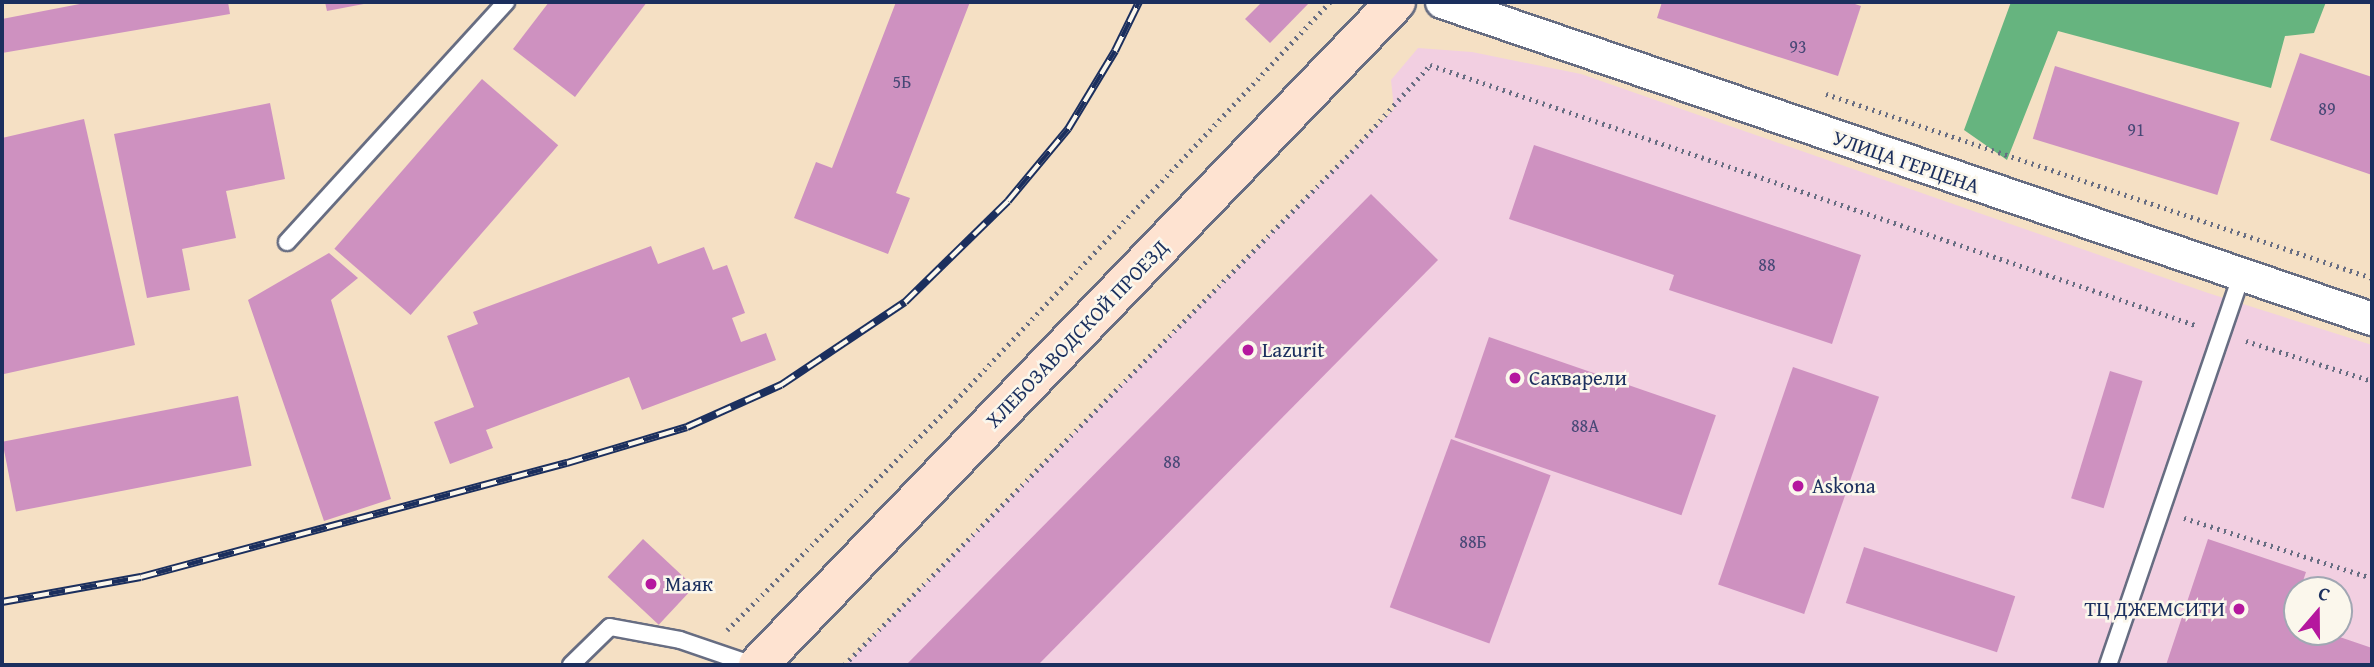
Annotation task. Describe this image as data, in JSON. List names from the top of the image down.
{
  "streets": {
    "street": ["УЛИЦА ГЕРЦЕНА", "ХЛЕБОЗАВОДСКОЙ ПРОЕЗД"]
  },
  "places": [
    "Lazurit",
    "Сакварели",
    "Askona",
    "Маяк",
    "ТЦ ДЖЕМСИТИ"
  ],
  "house_numbers": [
    "93",
    "5Б",
    "89",
    "91",
    "88",
    "88А",
    "88",
    "88Б"
  ],
  "north": "top"
}
